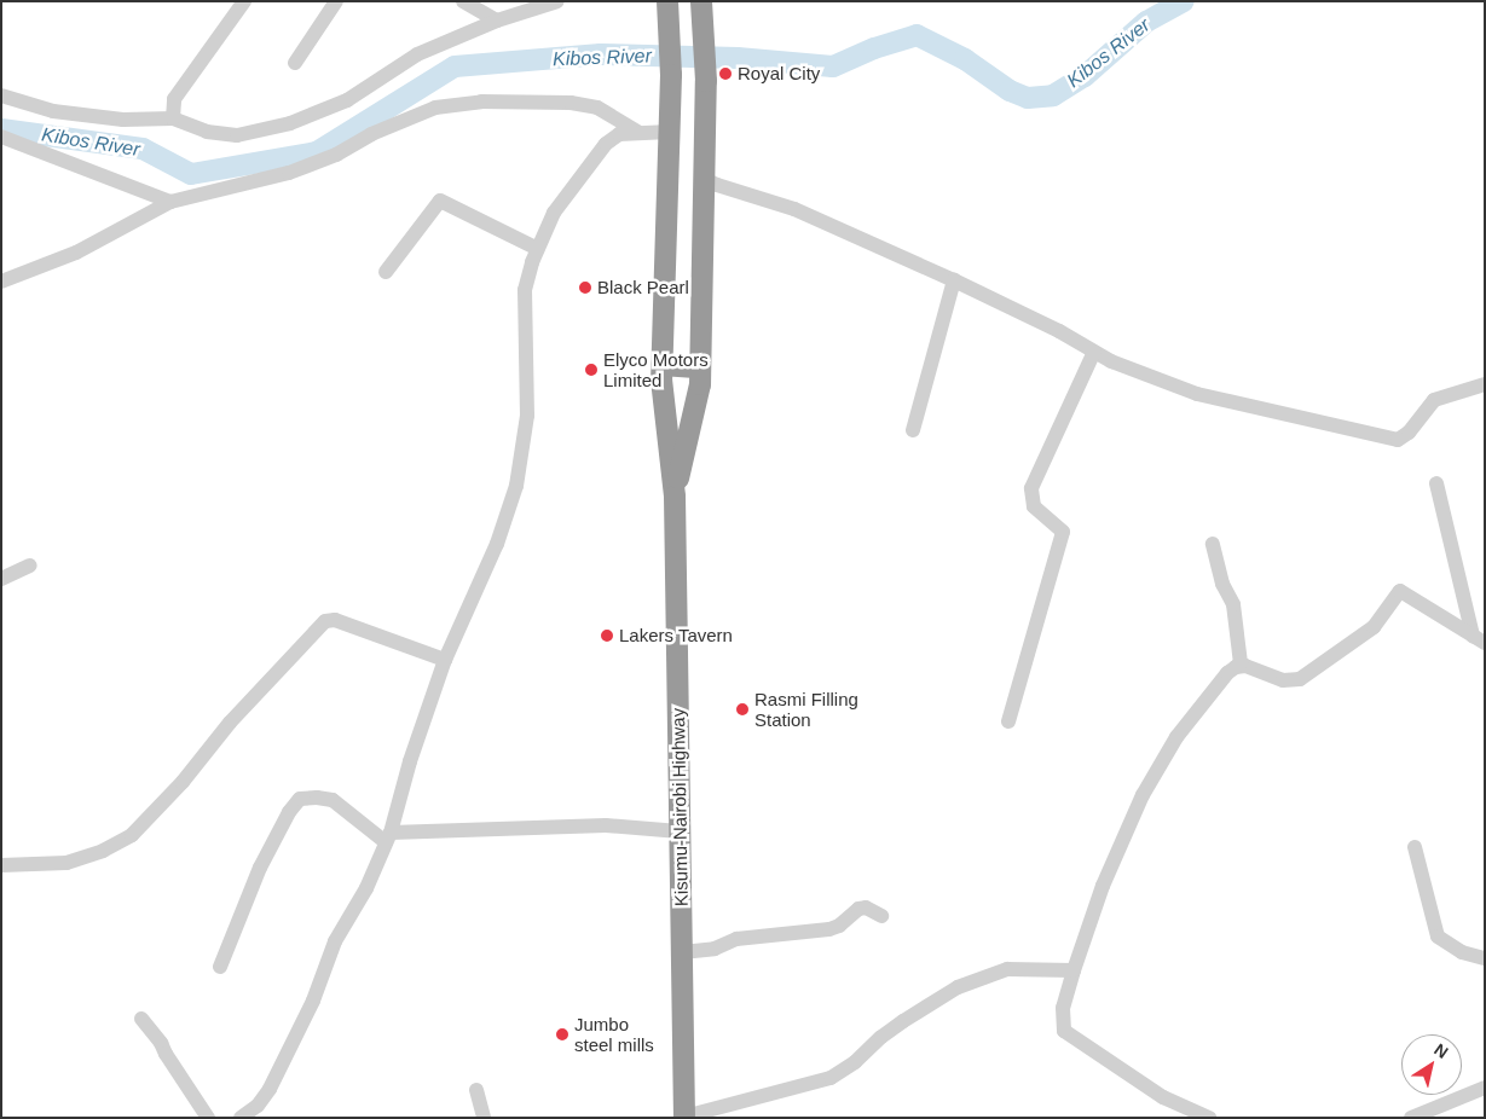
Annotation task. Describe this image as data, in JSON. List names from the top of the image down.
{
  "streets": {
    "highway": ["Kisumu-Nairobi Highway"]
  },
  "water": ["Kibos River"],
  "places": [
    "Royal City",
    "Black Pearl",
    "Elyco Motors Limited",
    "Lakers Tavern",
    "Rasmi Filling Station",
    "Jumbo steel mills"
  ],
  "north": "top right"
}
